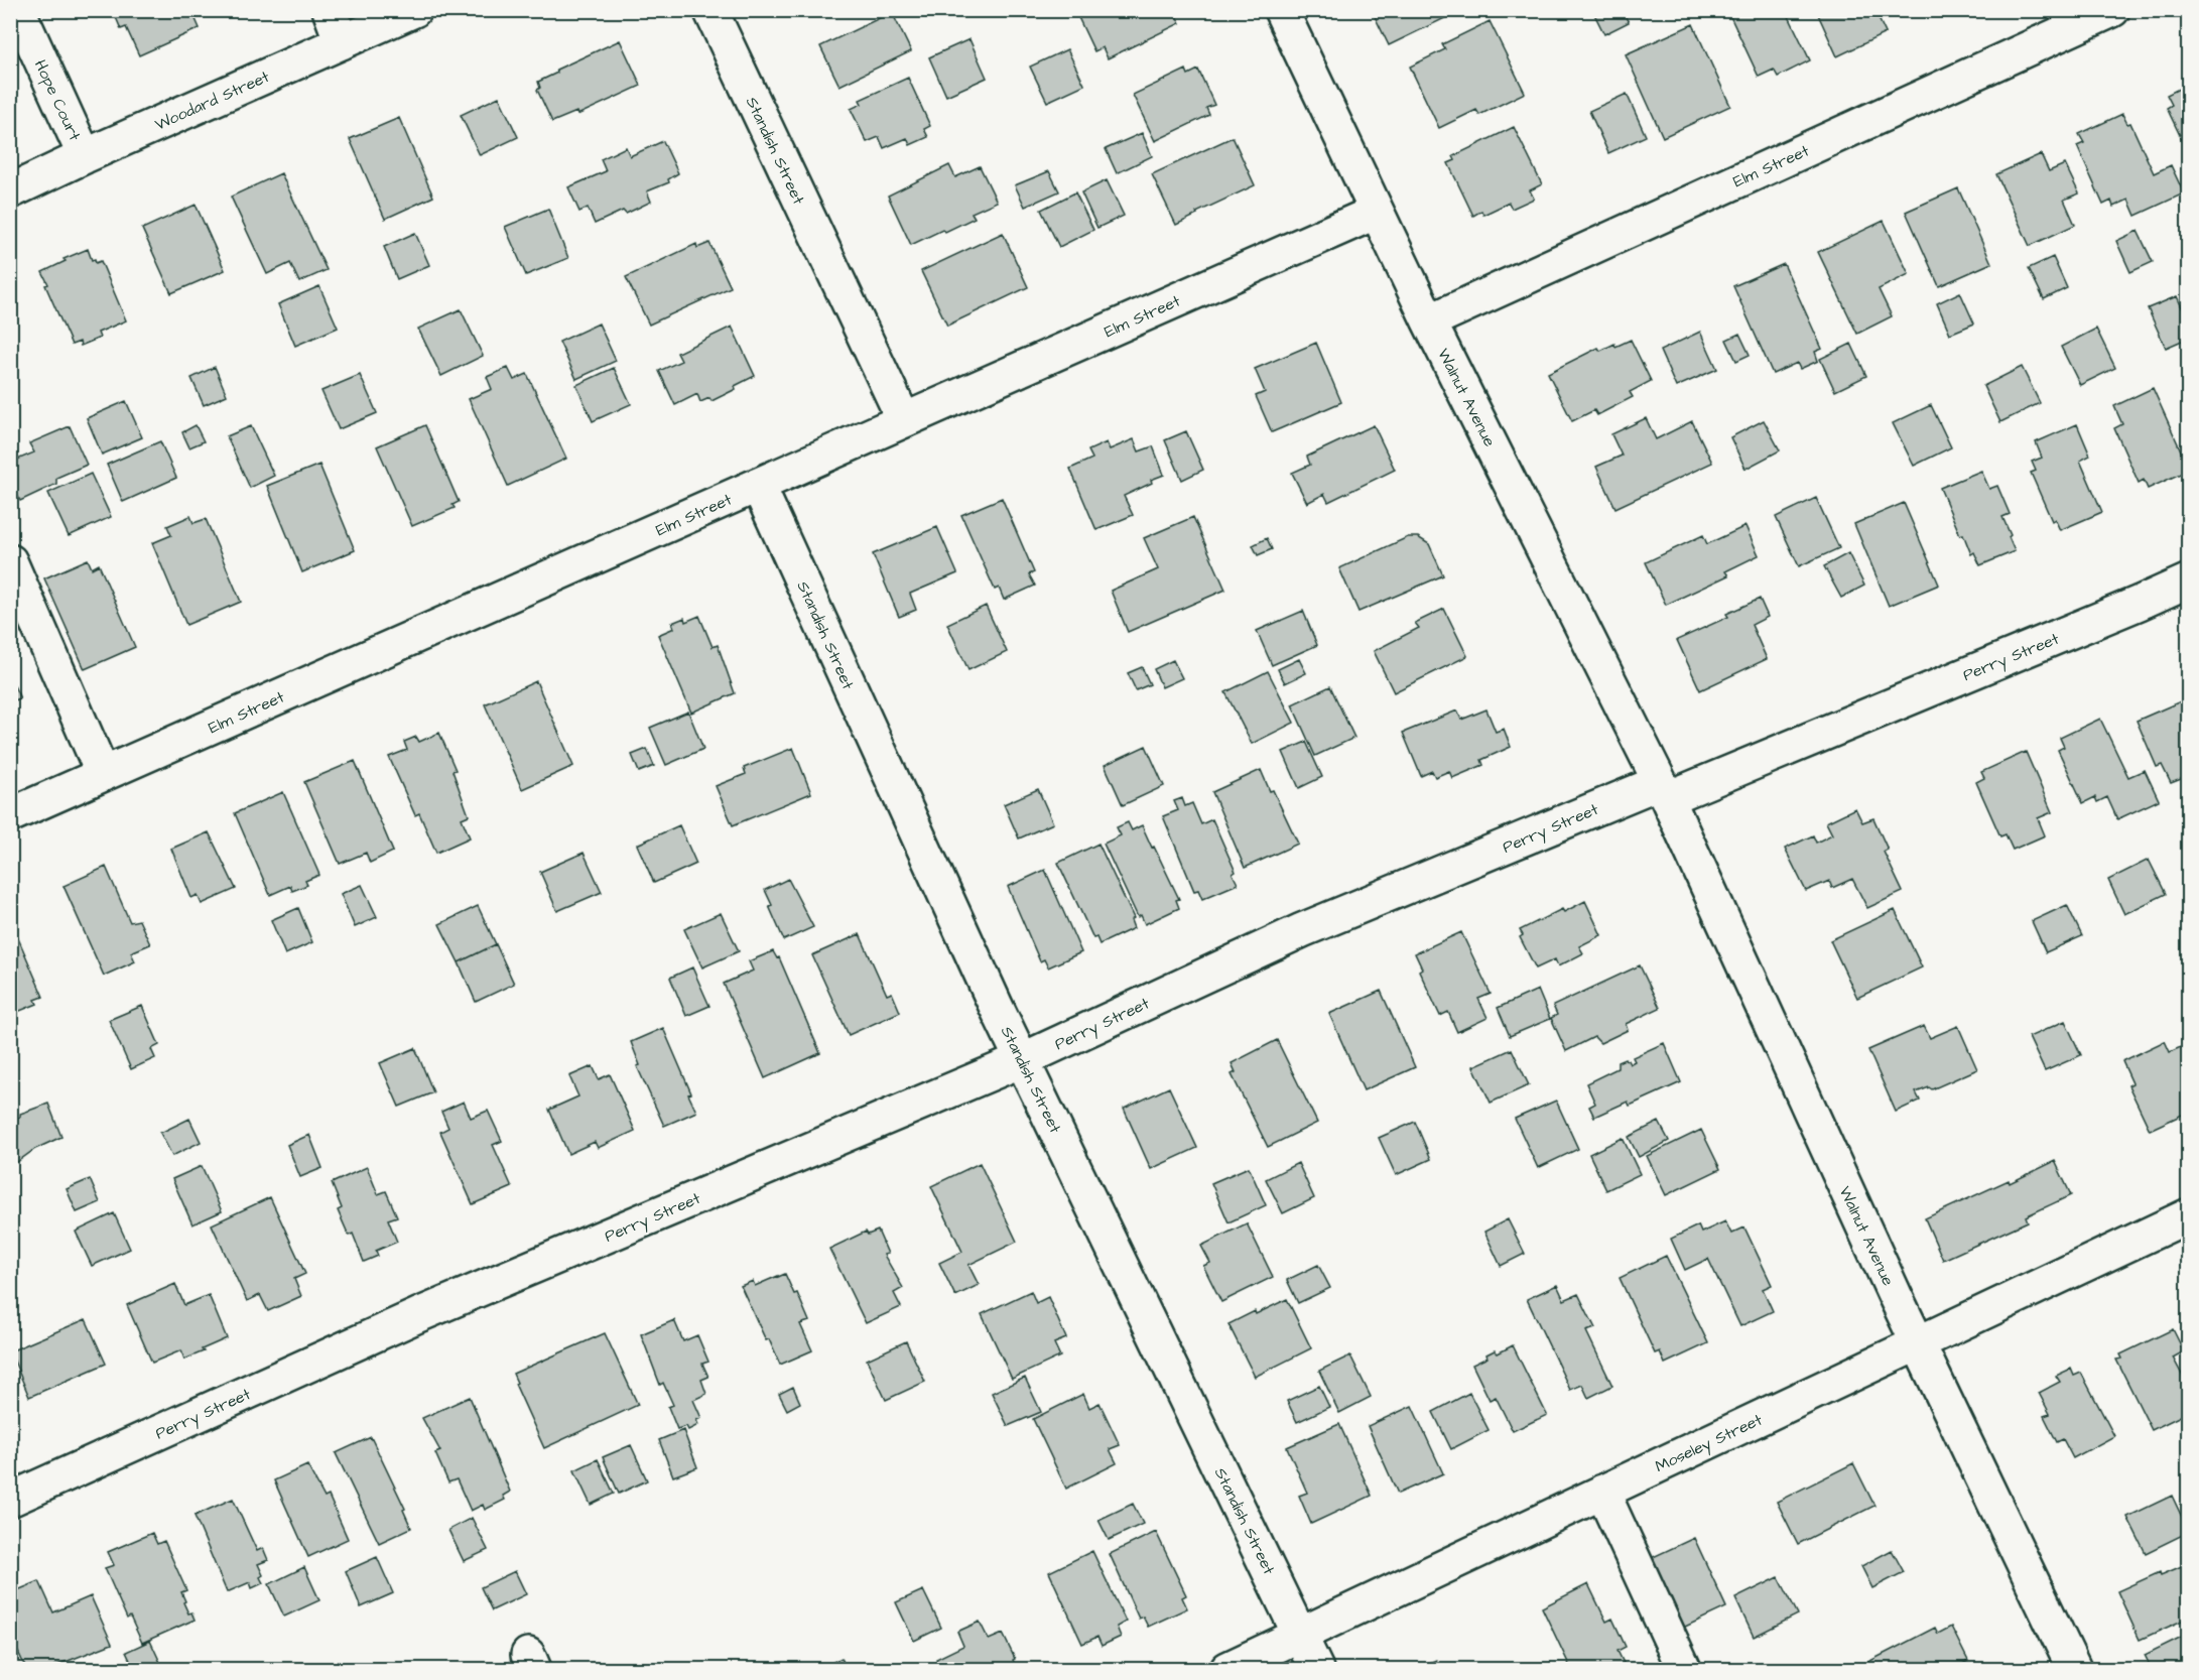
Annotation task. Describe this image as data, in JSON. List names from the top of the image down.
{
  "streets": {
    "street": [
      "Hope Court",
      "Woodard Street",
      "Standish Street",
      "Elm Street",
      "Walnut Avenue",
      "Perry Street",
      "Moseley Street"
    ]
  },
  "crossings": [
    ["Hope Court", "Woodard Street"],
    ["Standish Street", "Elm Street"],
    ["Standish Street", "Perry Street"],
    ["Standish Street", "Moseley Street"],
    ["Elm Street", "Walnut Avenue"],
    ["Walnut Avenue", "Perry Street"],
    ["Walnut Avenue", "Moseley Street"]
  ]
}
